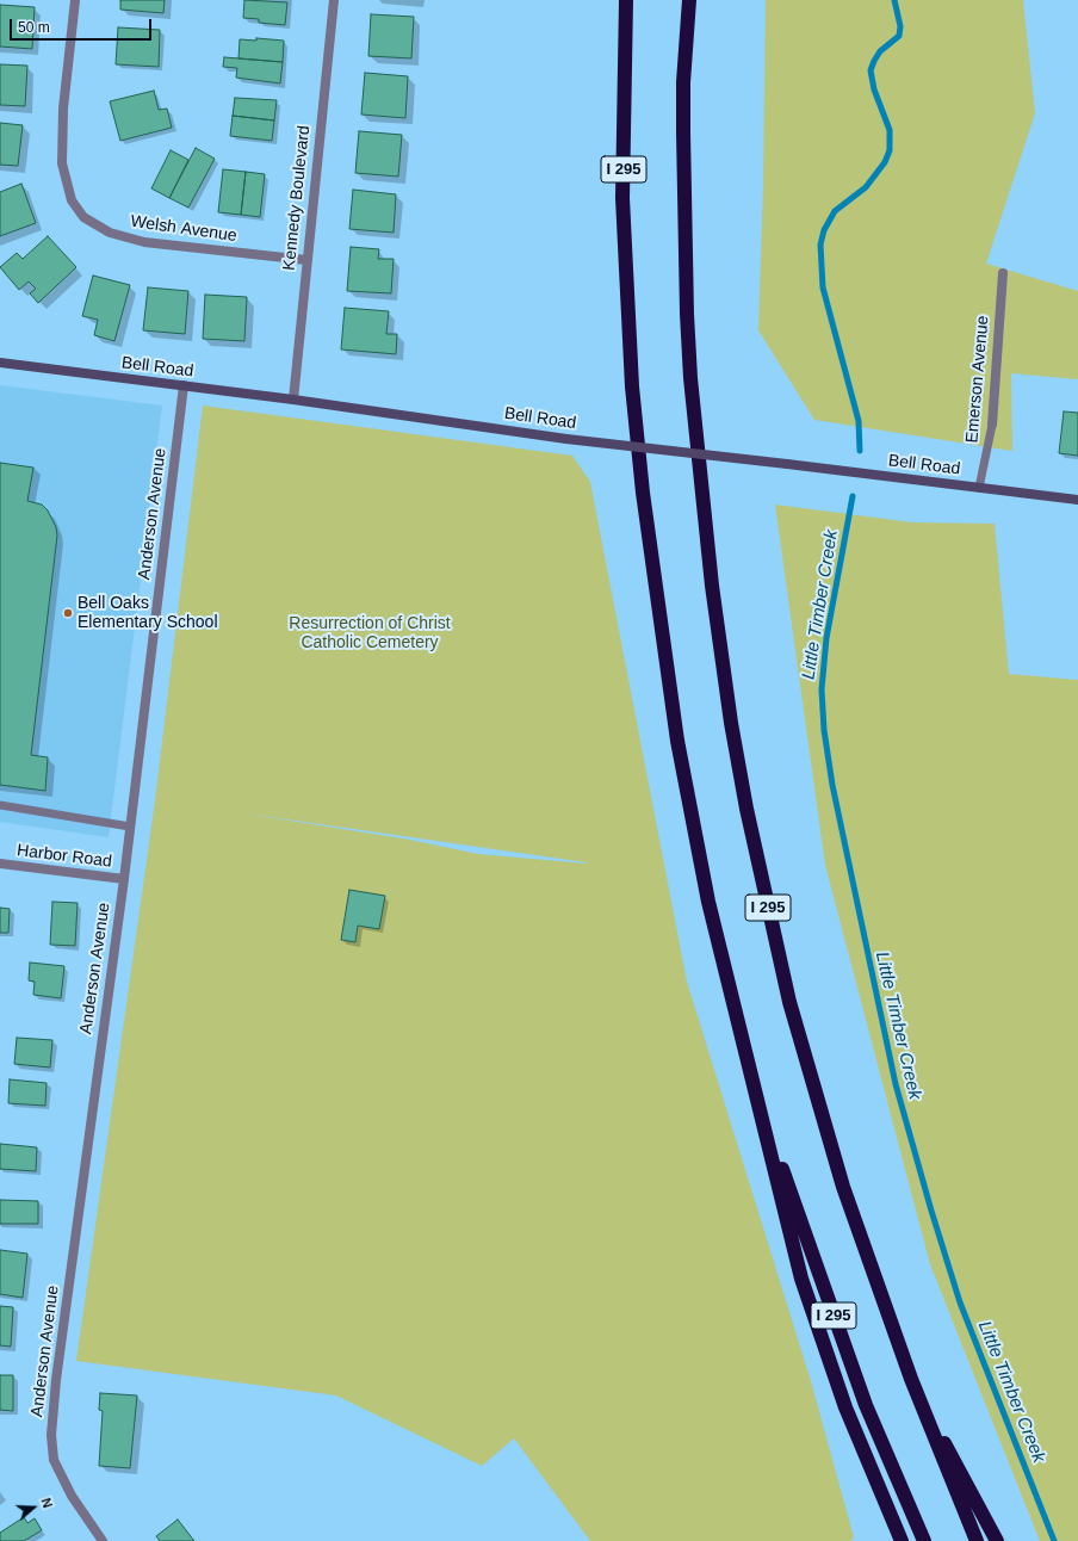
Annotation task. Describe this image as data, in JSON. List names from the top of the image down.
{
  "streets": {
    "highway": ["I 295"],
    "street": [
      "Kennedy Boulevard",
      "Welsh Avenue",
      "Bell Road",
      "Emerson Avenue",
      "Anderson Avenue",
      "Harbor Road"
    ]
  },
  "crossings": [
    ["Kennedy Boulevard", "Welsh Avenue"],
    ["Kennedy Boulevard", "Bell Road"],
    ["Bell Road", "Emerson Avenue"],
    ["Bell Road", "Anderson Avenue"],
    ["Anderson Avenue", "Harbor Road"]
  ],
  "water": ["Little Timber Creek"],
  "parks": ["Resurrection of Christ Catholic Cemetery"],
  "places": ["Bell Oaks Elementary School"],
  "scale_bar": "50 m",
  "north": "right"
}
